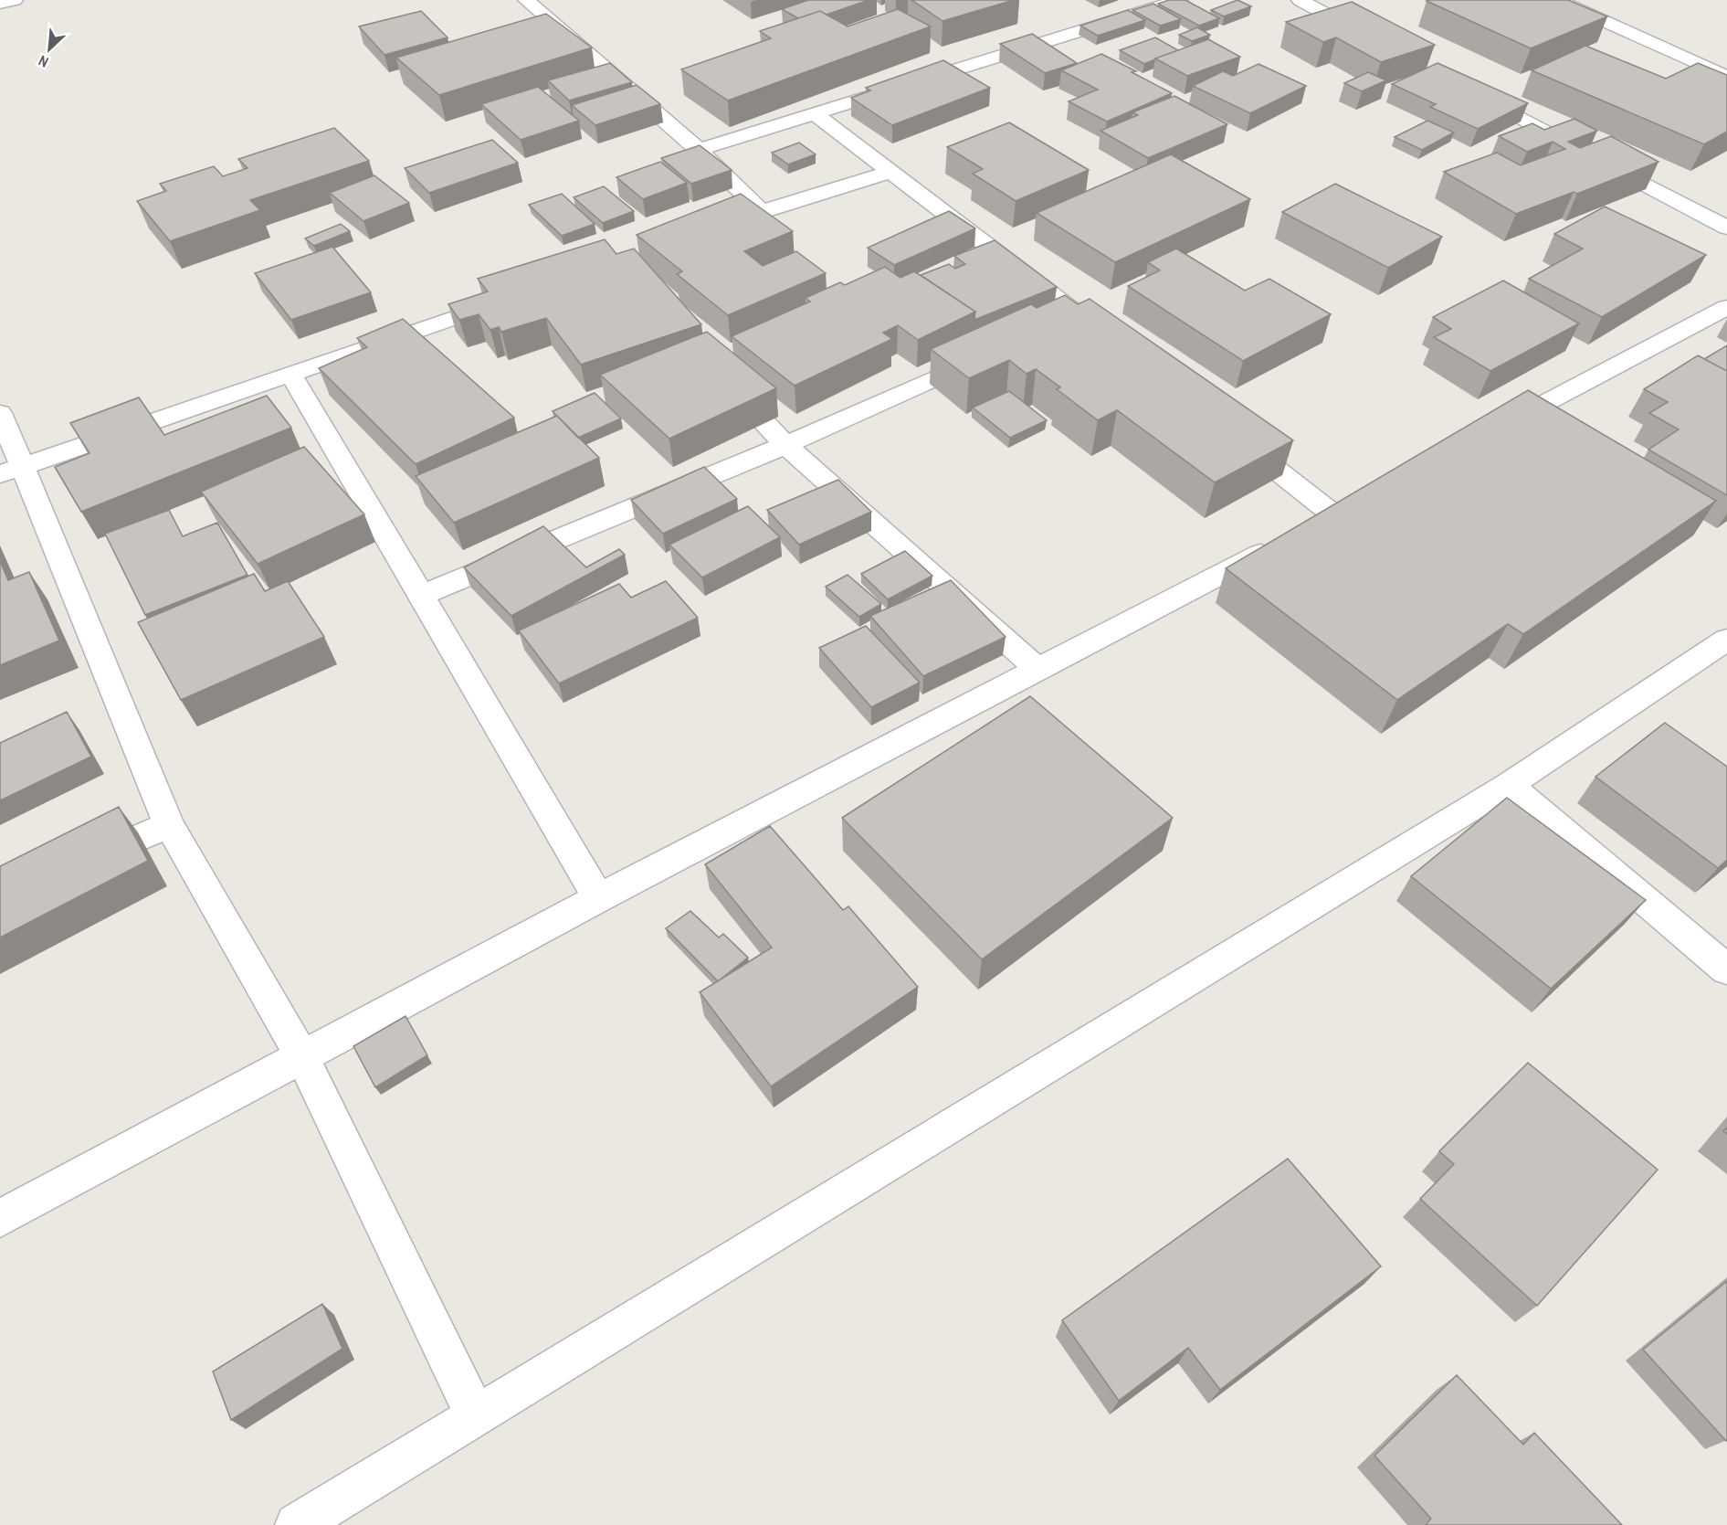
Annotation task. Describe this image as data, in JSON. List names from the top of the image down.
{
  "north": "bottom left"
}
